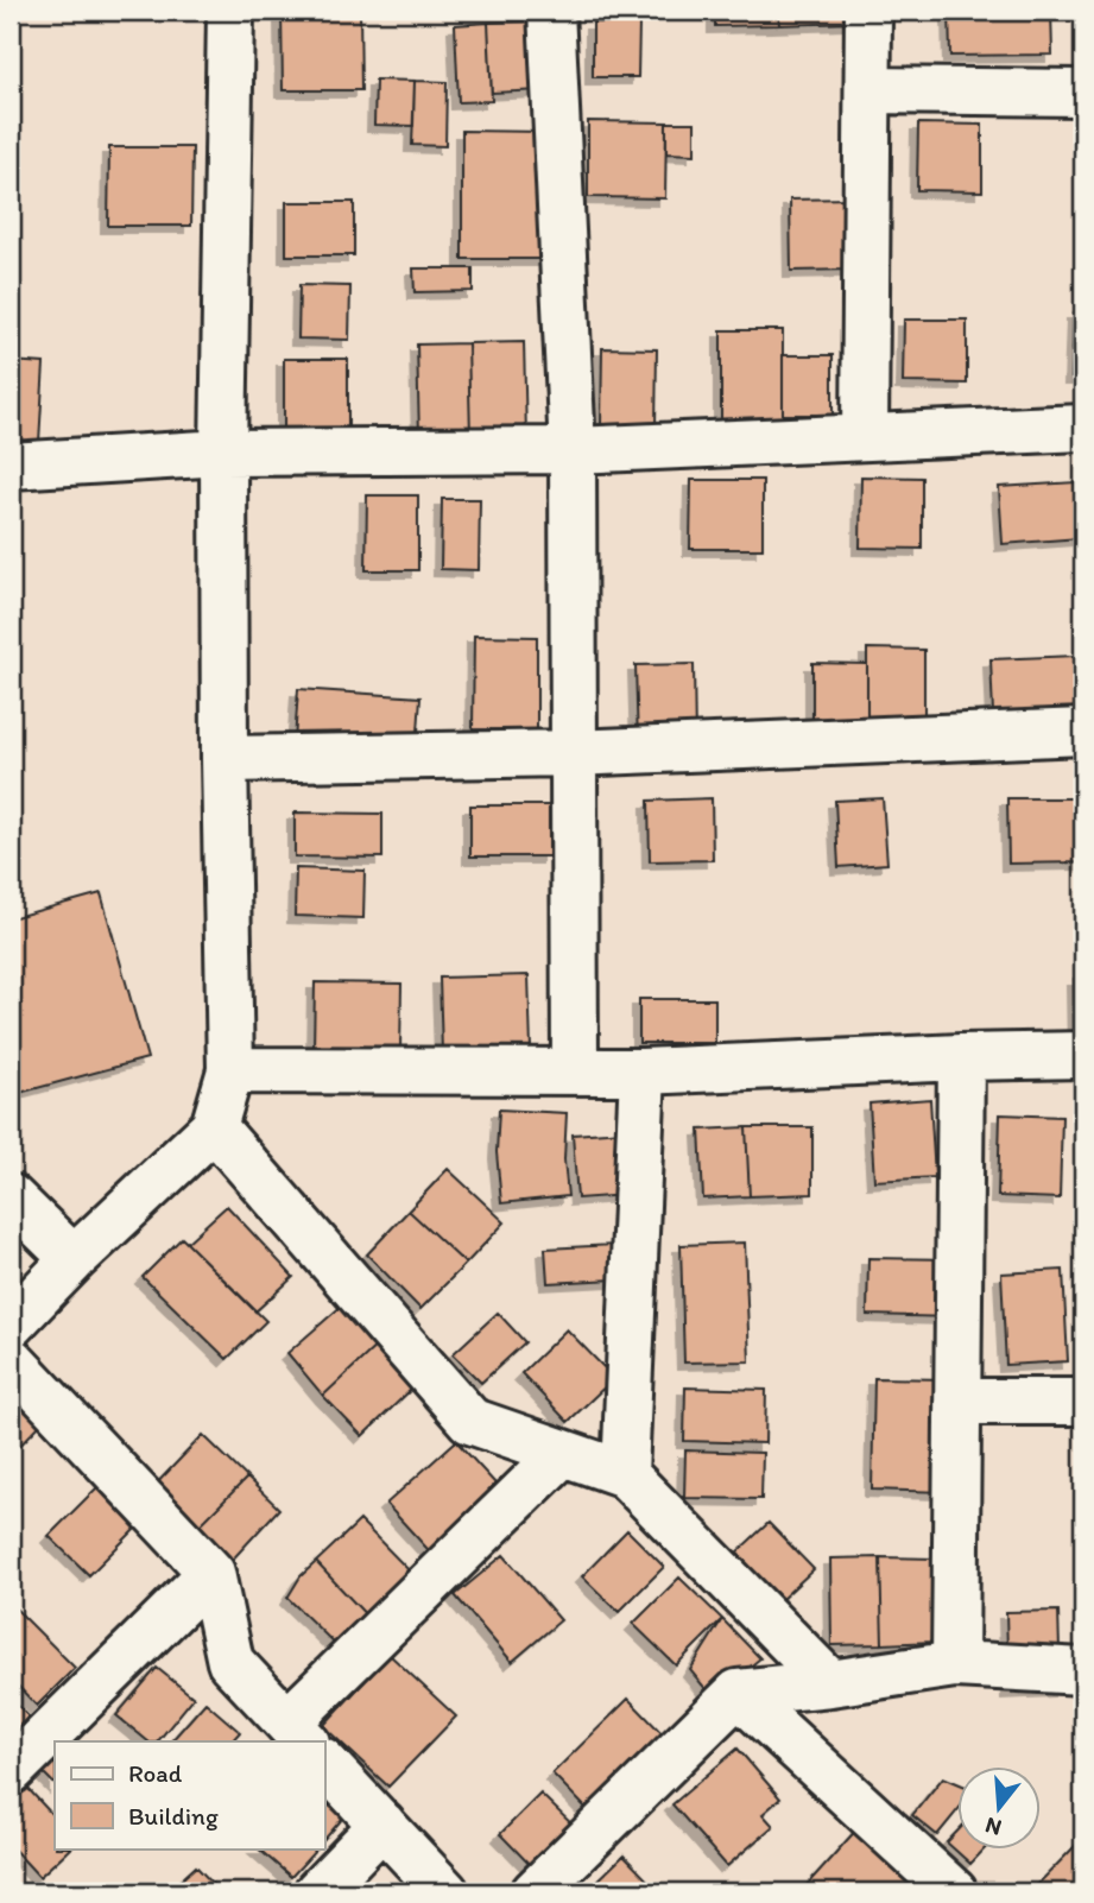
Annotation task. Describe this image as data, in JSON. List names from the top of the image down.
{
  "legend": ["Road", "Building"],
  "north": "bottom"
}
